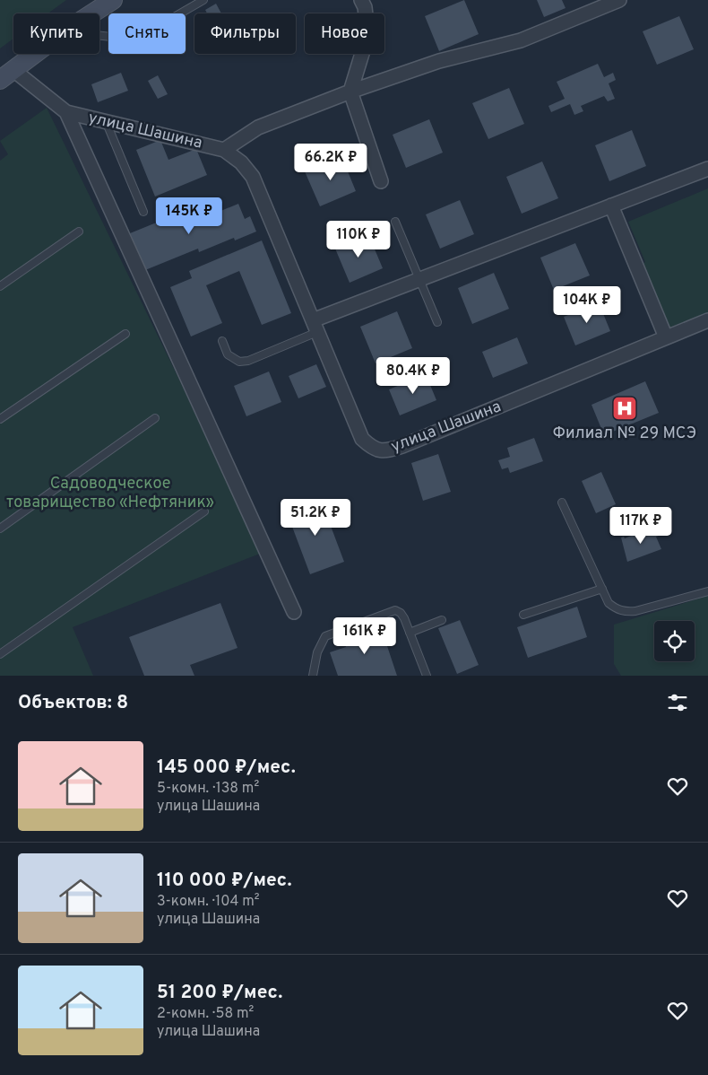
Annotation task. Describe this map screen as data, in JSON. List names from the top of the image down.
{
  "streets": {
    "street": ["улица Шашина"]
  },
  "parks": ["Садоводческое товарищество «Нефтяник»"],
  "places": {
    "hospital": ["Филиал № 29 МСЭ"]
  },
  "page": {
    "chip": [
      "Купить",
      "Снять",
      "Фильтры",
      "Новое"
    ],
    "price": [
      "66.2K ₽",
      "145K ₽",
      "110K ₽",
      "104K ₽",
      "80.4K ₽",
      "51.2K ₽",
      "117K ₽",
      "161K ₽"
    ],
    "heading": "Объектов: 8",
    "list": [
      {
        "name": "145 000 ₽/мес.",
        "note": "5-комн. · 138 m² · улица Шашина"
      },
      {
        "name": "110 000 ₽/мес.",
        "note": "3-комн. · 104 m² · улица Шашина"
      },
      {
        "name": "51 200 ₽/мес.",
        "note": "2-комн. · 58 m² · улица Шашина"
      }
    ]
  }
}
